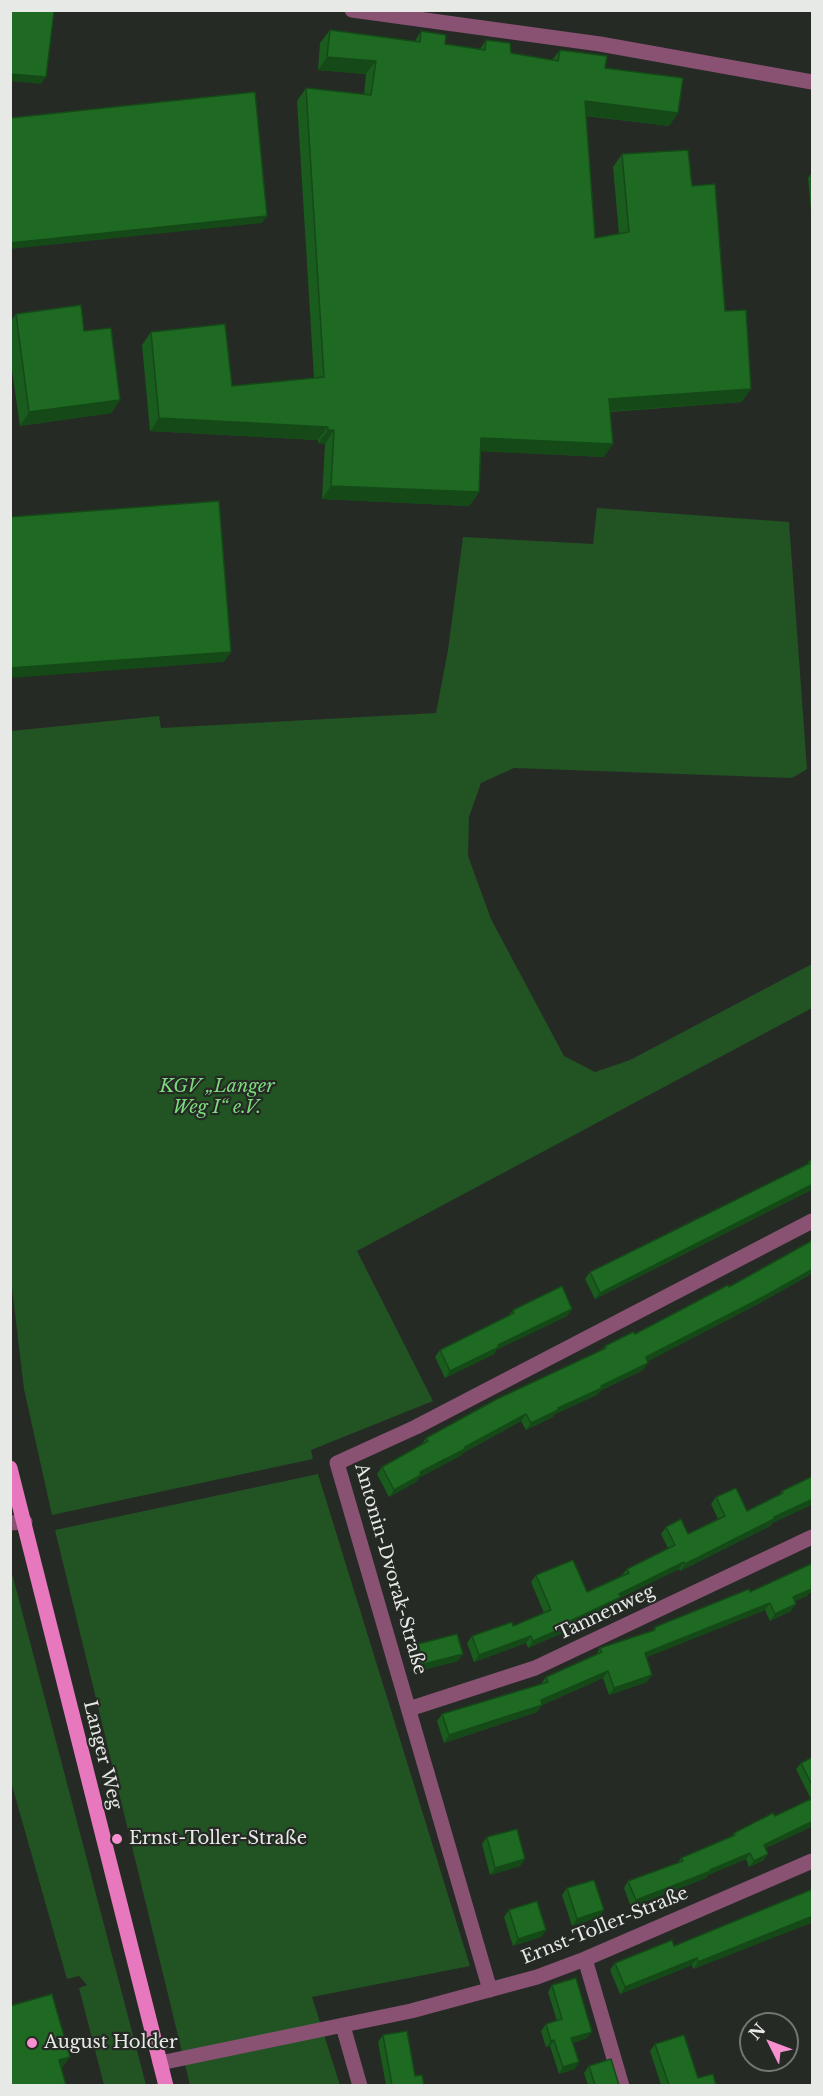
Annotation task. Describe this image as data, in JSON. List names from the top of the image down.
{
  "streets": {
    "main road": ["Langer Weg"],
    "street": ["Antonin-Dvorak-Straße", "Tannenweg", "Ernst-Toller-Straße"]
  },
  "crossings": [
    ["Antonin-Dvorak-Straße", "Tannenweg"],
    ["Antonin-Dvorak-Straße", "Ernst-Toller-Straße"],
    ["Langer Weg", "Ernst-Toller-Straße"]
  ],
  "parks": ["KGV „Langer Weg I“ e.V."],
  "places": ["Ernst-Toller-Straße", "August Holder"],
  "north": "top left"
}
